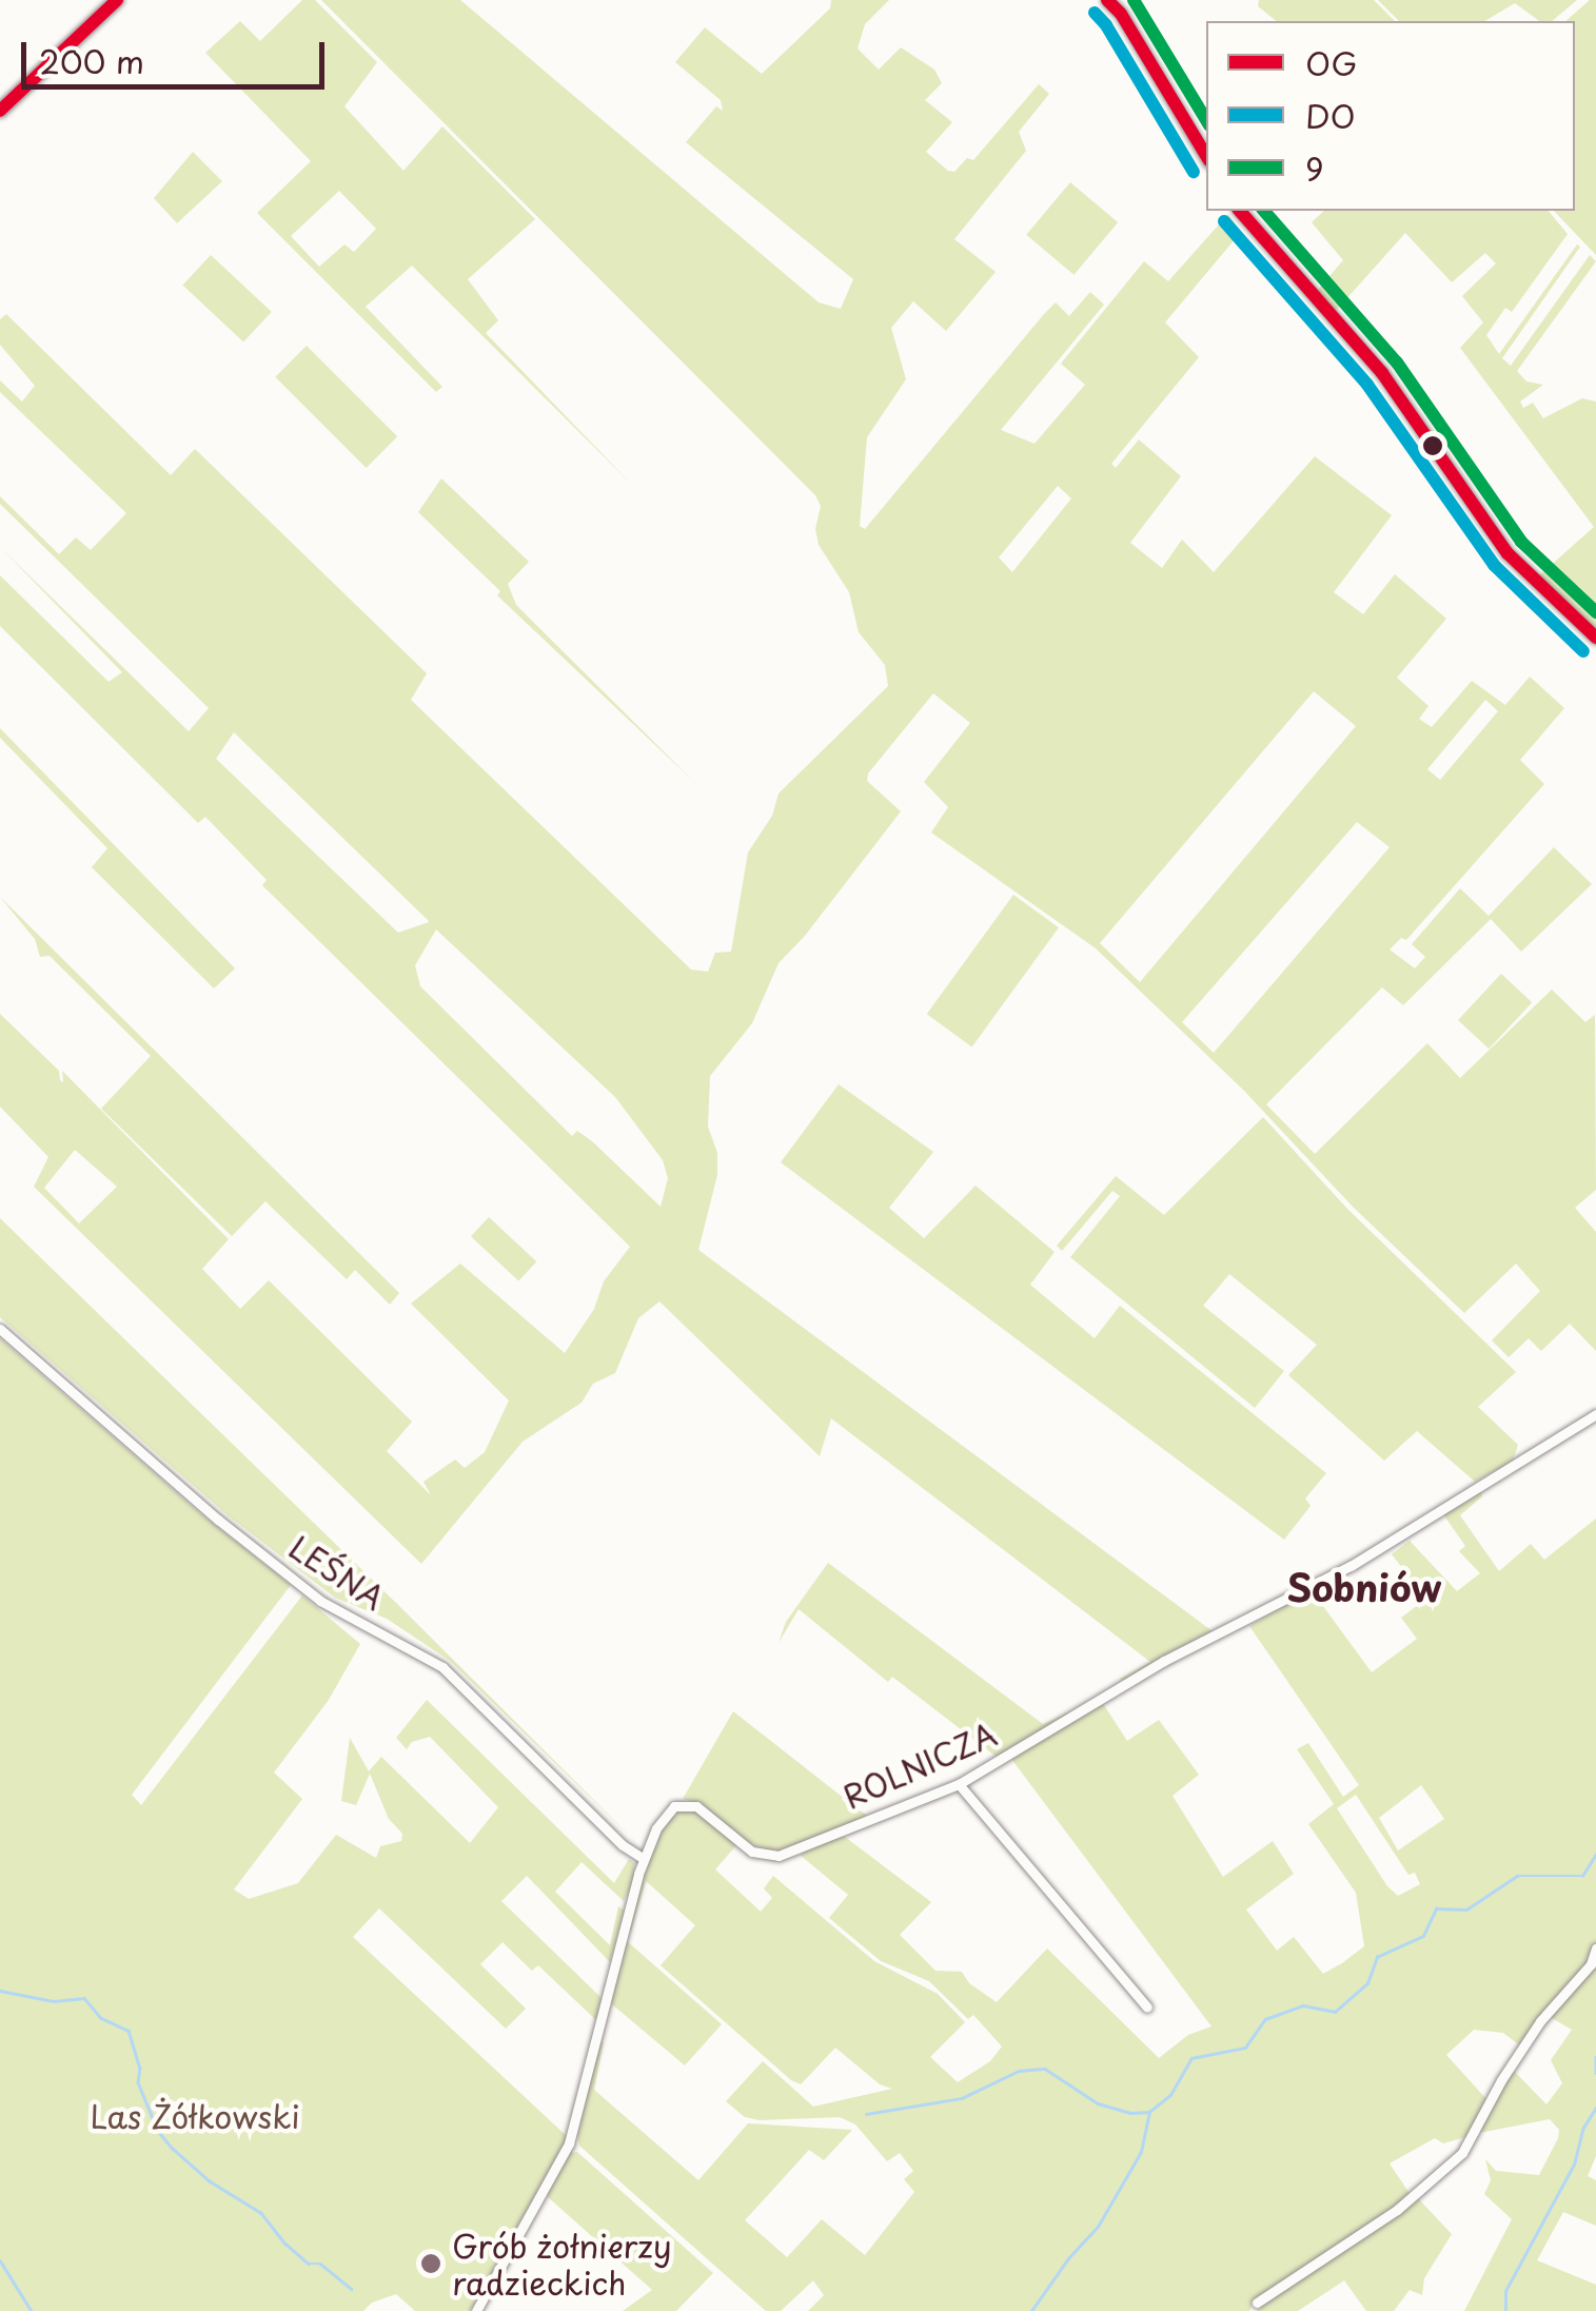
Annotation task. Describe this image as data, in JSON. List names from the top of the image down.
{
  "streets": {
    "street": ["LEŚNA", "ROLNICZA"]
  },
  "crossings": [
    ["LEŚNA", "ROLNICZA"]
  ],
  "districts": ["Sobniów"],
  "parks": ["Las Żółkowski"],
  "places": ["Grób żołnierzy radzieckich"],
  "lines": ["transit line OG", "transit line 9", "transit line DO"],
  "legend": ["OG", "DO", "9"],
  "scale_bar": "200 m"
}
